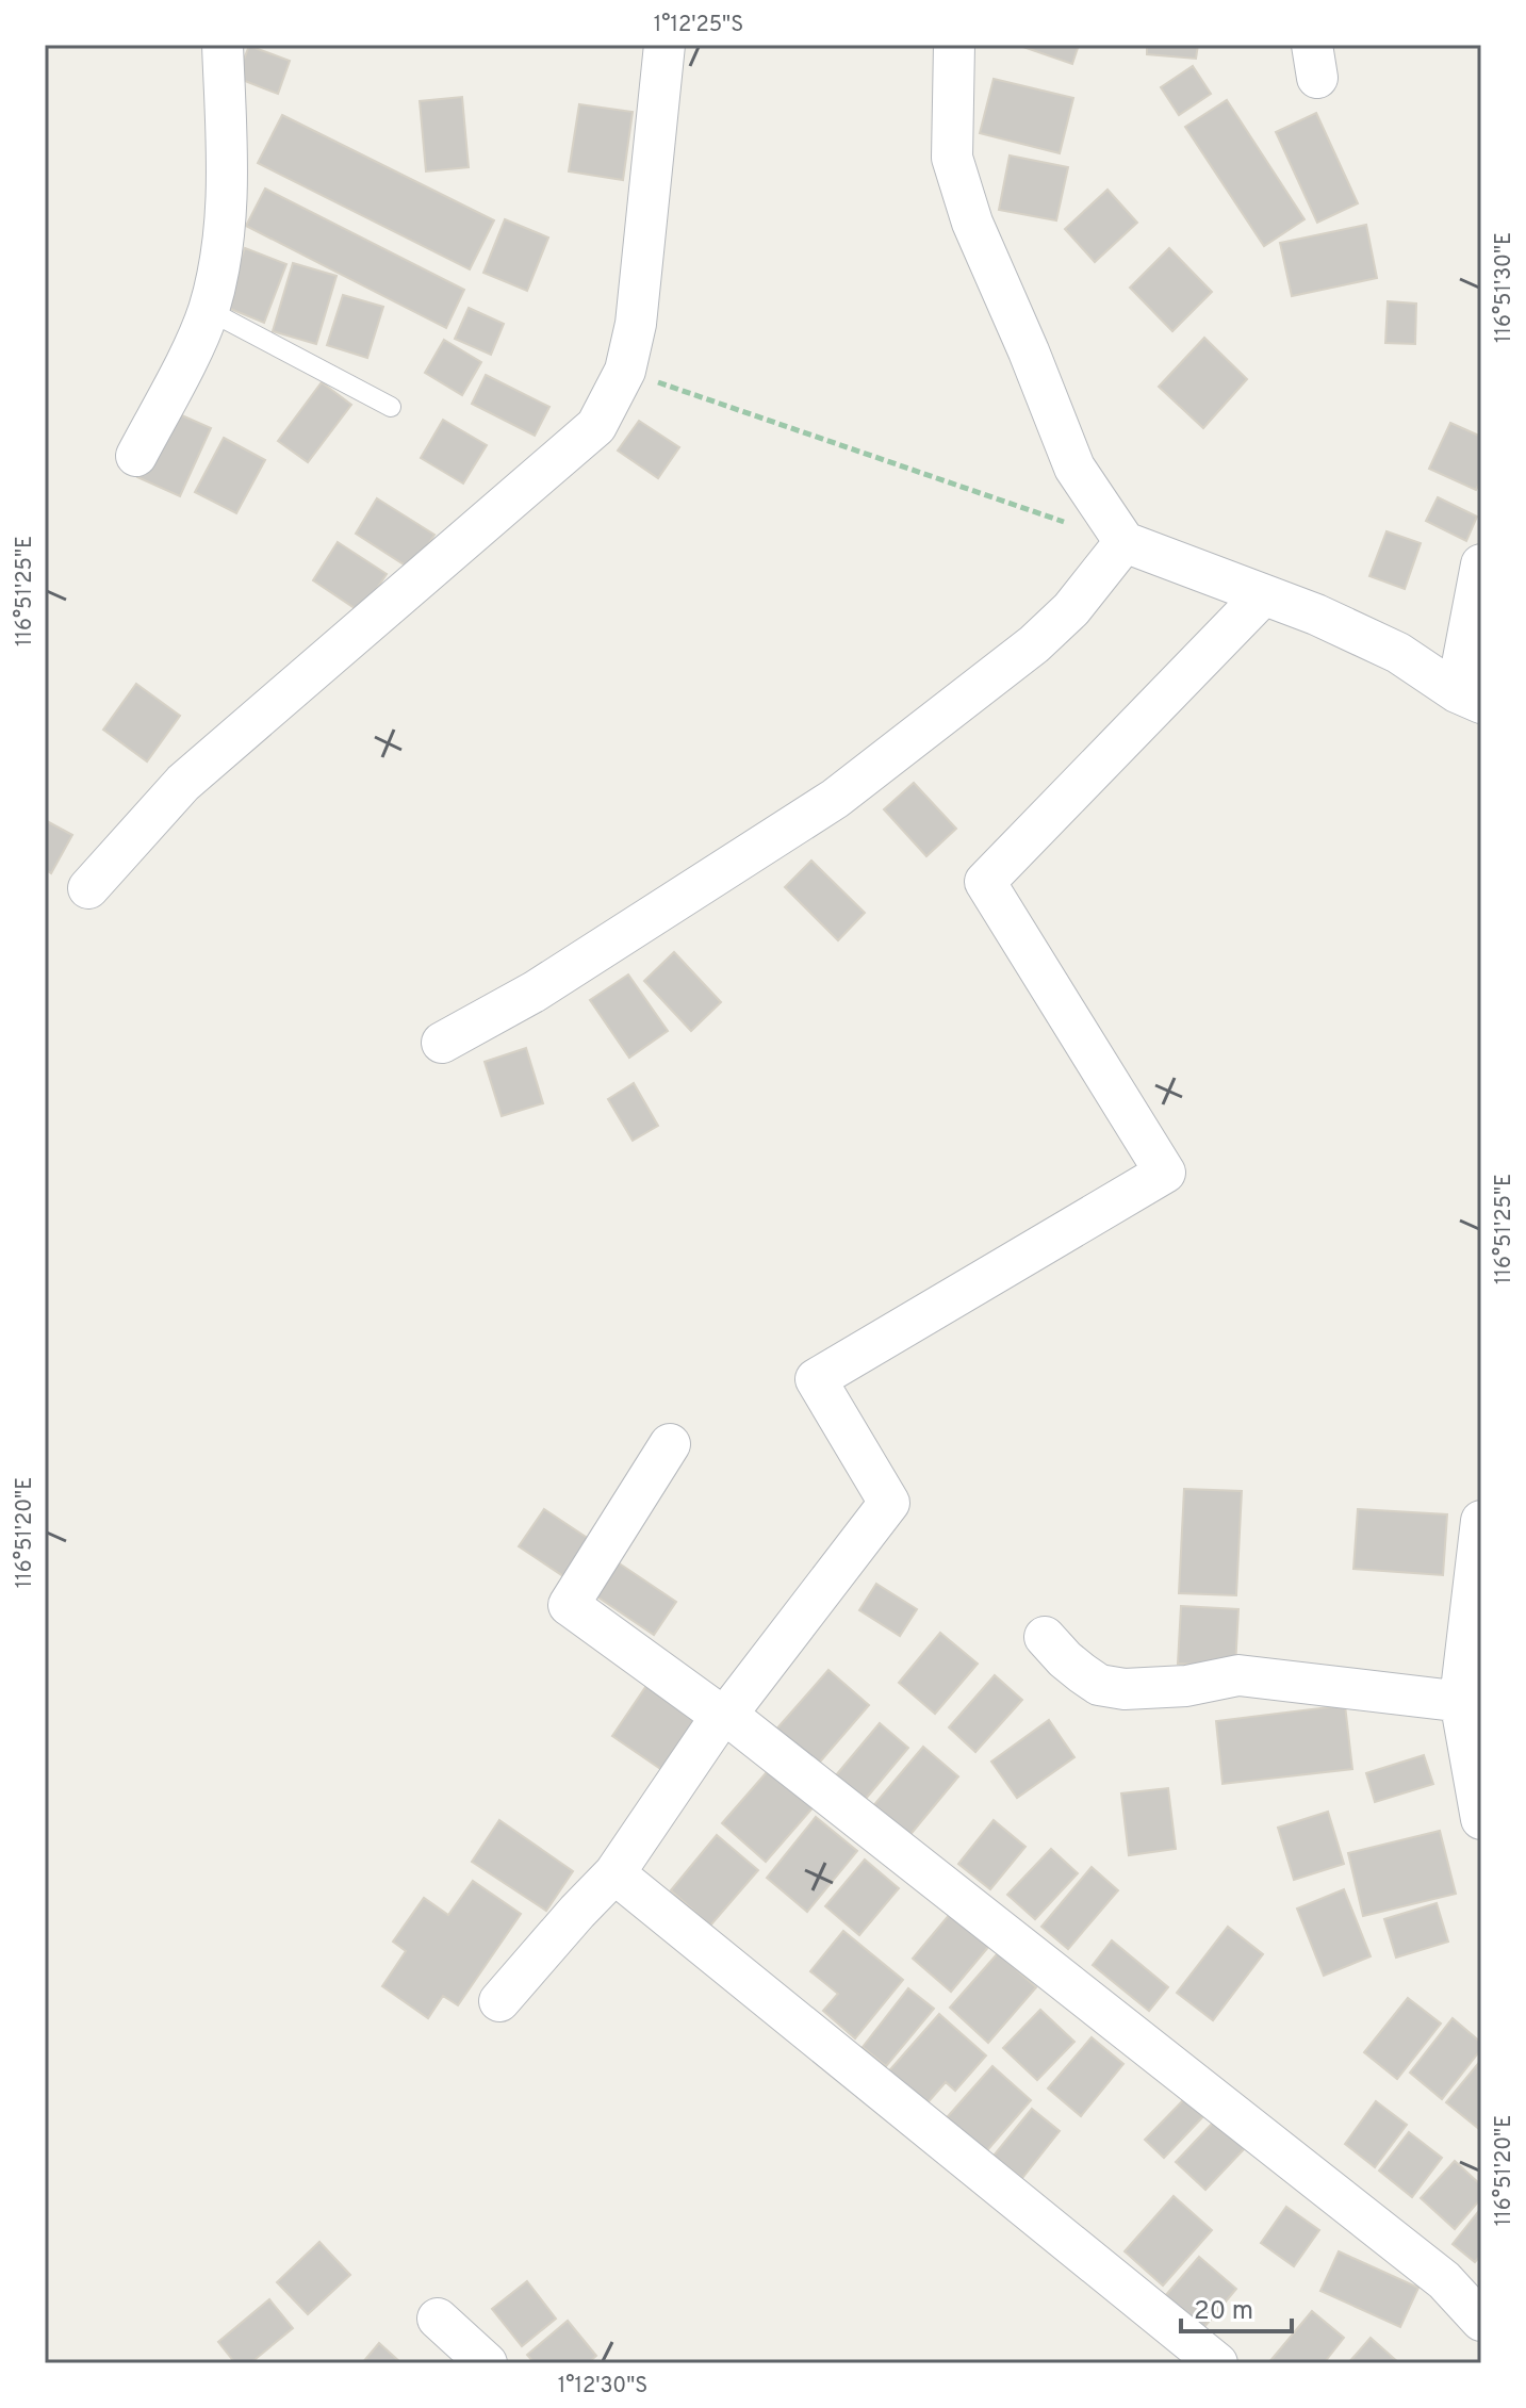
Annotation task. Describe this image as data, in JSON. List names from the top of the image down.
{
  "scale_bar": "20 m",
  "coordinates": [
    "1°12'25\"S",
    "116°51'30\"E",
    "116°51'25\"E",
    "116°51'20\"E",
    "1°12'30\"S"
  ]
}
